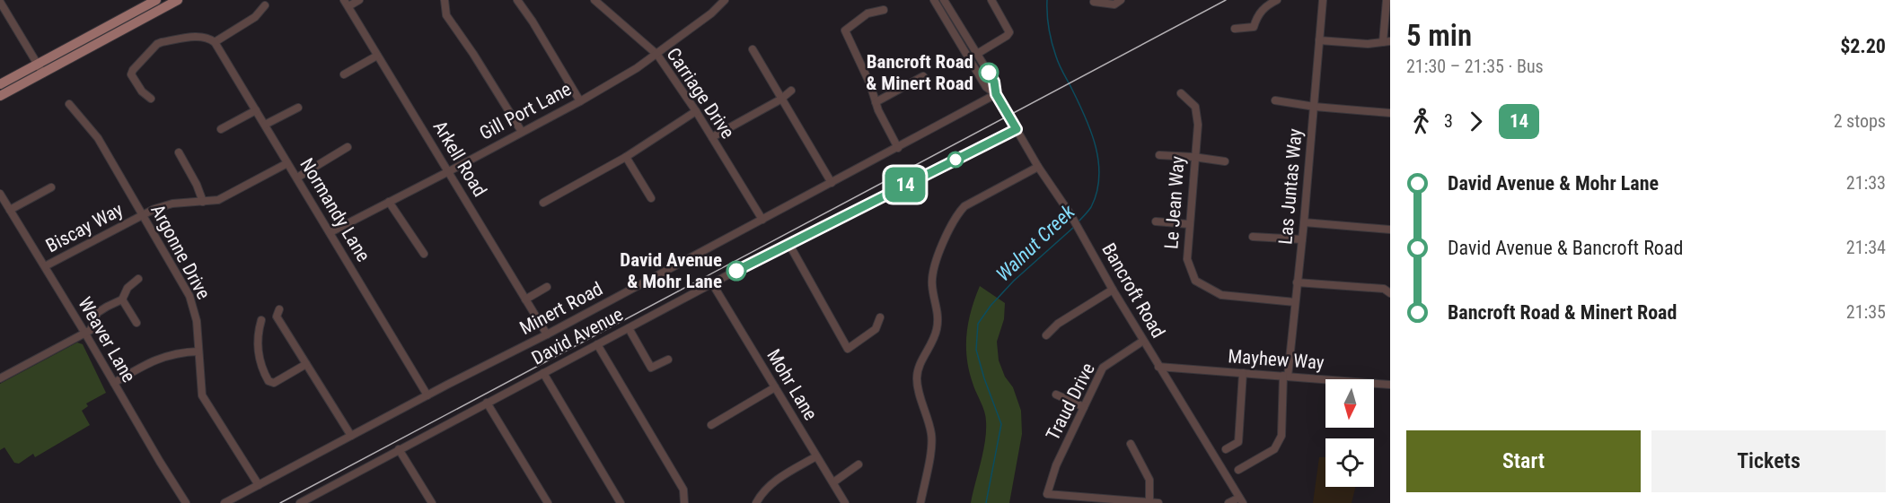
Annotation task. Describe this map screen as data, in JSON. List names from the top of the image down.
{
  "streets": {
    "street": [
      "Carriage Drive",
      "Gill Port Lane",
      "Arkell Road",
      "Las Juntas Way",
      "Le Jean Way",
      "Normandy Lane",
      "Biscay Way",
      "Argonne Drive",
      "Bancroft Road",
      "Minert Road",
      "David Avenue",
      "Weaver Lane",
      "Mayhew Way",
      "Mohr Lane",
      "Traud Drive"
    ]
  },
  "crossings": [
    ["Carriage Drive", "Gill Port Lane"],
    ["Carriage Drive", "Minert Road"],
    ["Gill Port Lane", "Arkell Road"],
    ["Gill Port Lane", "Normandy Lane"],
    ["Arkell Road", "Minert Road"],
    ["Las Juntas Way", "Le Jean Way"],
    ["Las Juntas Way", "Mayhew Way"],
    ["Normandy Lane", "Biscay Way"],
    ["Normandy Lane", "Minert Road"],
    ["Biscay Way", "Argonne Drive"],
    ["Biscay Way", "Weaver Lane"],
    ["Argonne Drive", "Minert Road"],
    ["Bancroft Road", "Minert Road"],
    ["Bancroft Road", "David Avenue"],
    ["Bancroft Road", "Mayhew Way"],
    ["Bancroft Road", "Traud Drive"],
    ["David Avenue", "Mohr Lane"]
  ],
  "water": ["Walnut Creek"],
  "places": ["Bancroft Road & Minert Road", "David Avenue & Mohr Lane"],
  "lines": ["bus line 14"],
  "north": "bottom",
  "page": {
    "on_map": "14",
    "heading": ["5 min", "21:30 – 21:35 · Bus", "$2.20"],
    "legs": ["3", "14", "2 stops"],
    "list": [
      {
        "name": "David Avenue & Mohr Lane",
        "value": "21:33"
      },
      {
        "name": "David Avenue & Bancroft Road",
        "value": "21:34"
      },
      {
        "name": "Bancroft Road & Minert Road",
        "value": "21:35"
      }
    ],
    "buttons": ["Start", "Tickets"]
  }
}
